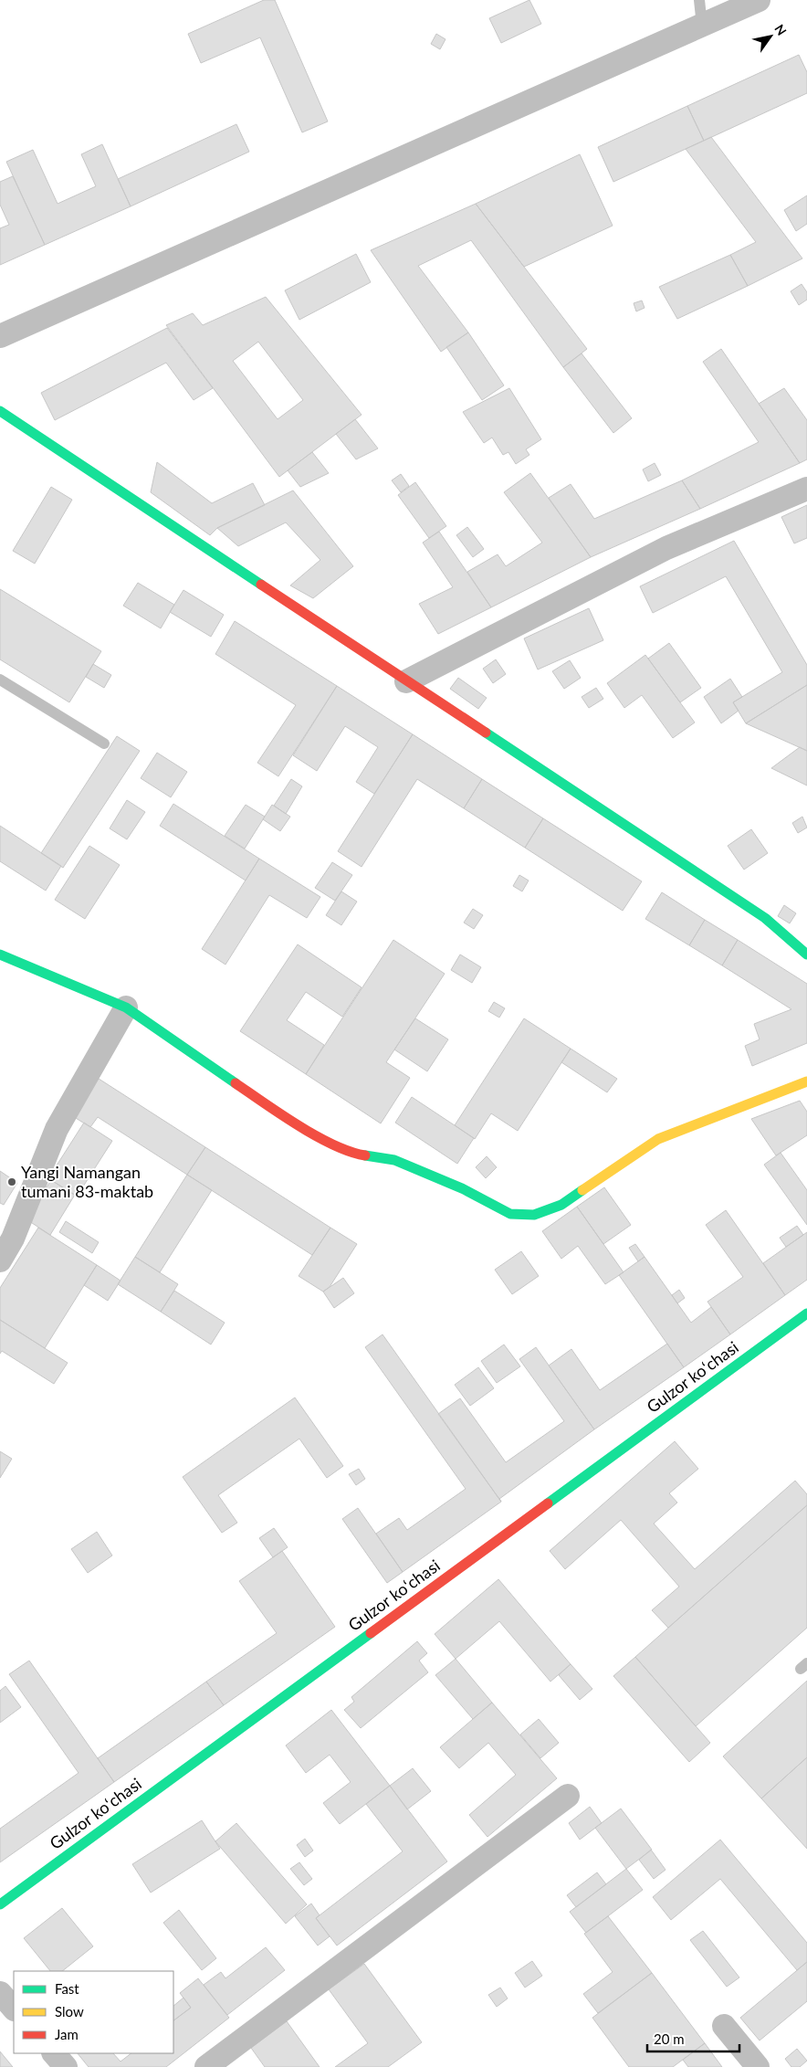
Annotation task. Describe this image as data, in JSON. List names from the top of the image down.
{
  "streets": {
    "street": ["Gulzor koʻchasi"]
  },
  "places": ["Yangi Namangan tumani 83-maktab"],
  "legend": ["Fast", "Slow", "Jam"],
  "scale_bar": "20 m",
  "north": "top right"
}
